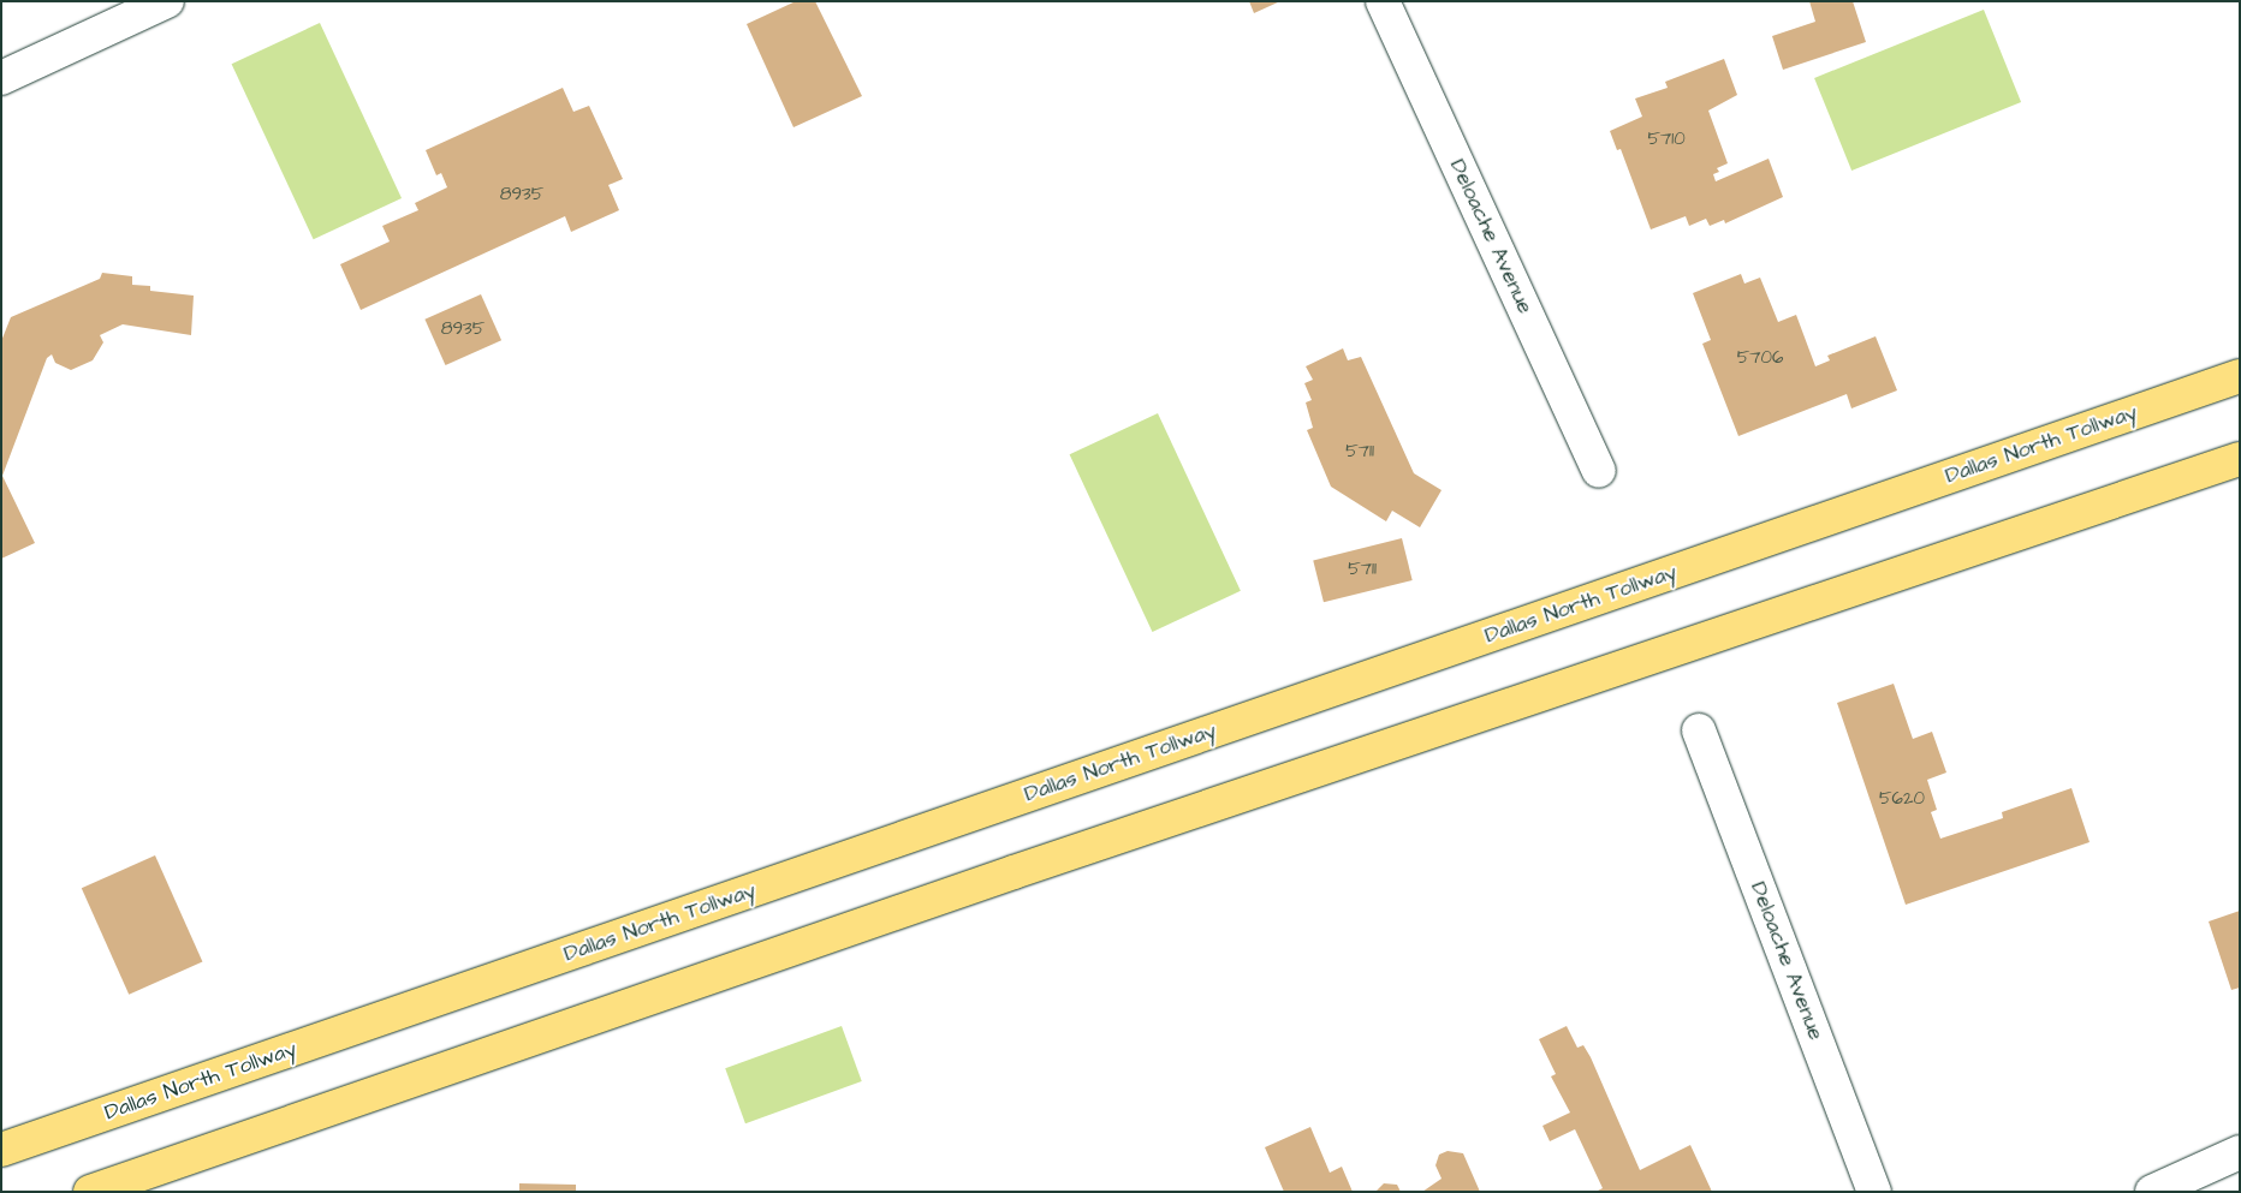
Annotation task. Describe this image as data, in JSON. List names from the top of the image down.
{
  "streets": {
    "highway": ["Dallas North Tollway"],
    "street": ["Deloache Avenue"]
  },
  "house_numbers": [
    "5710",
    "8935",
    "8935",
    "5706",
    "5711",
    "5711",
    "5620"
  ]
}
